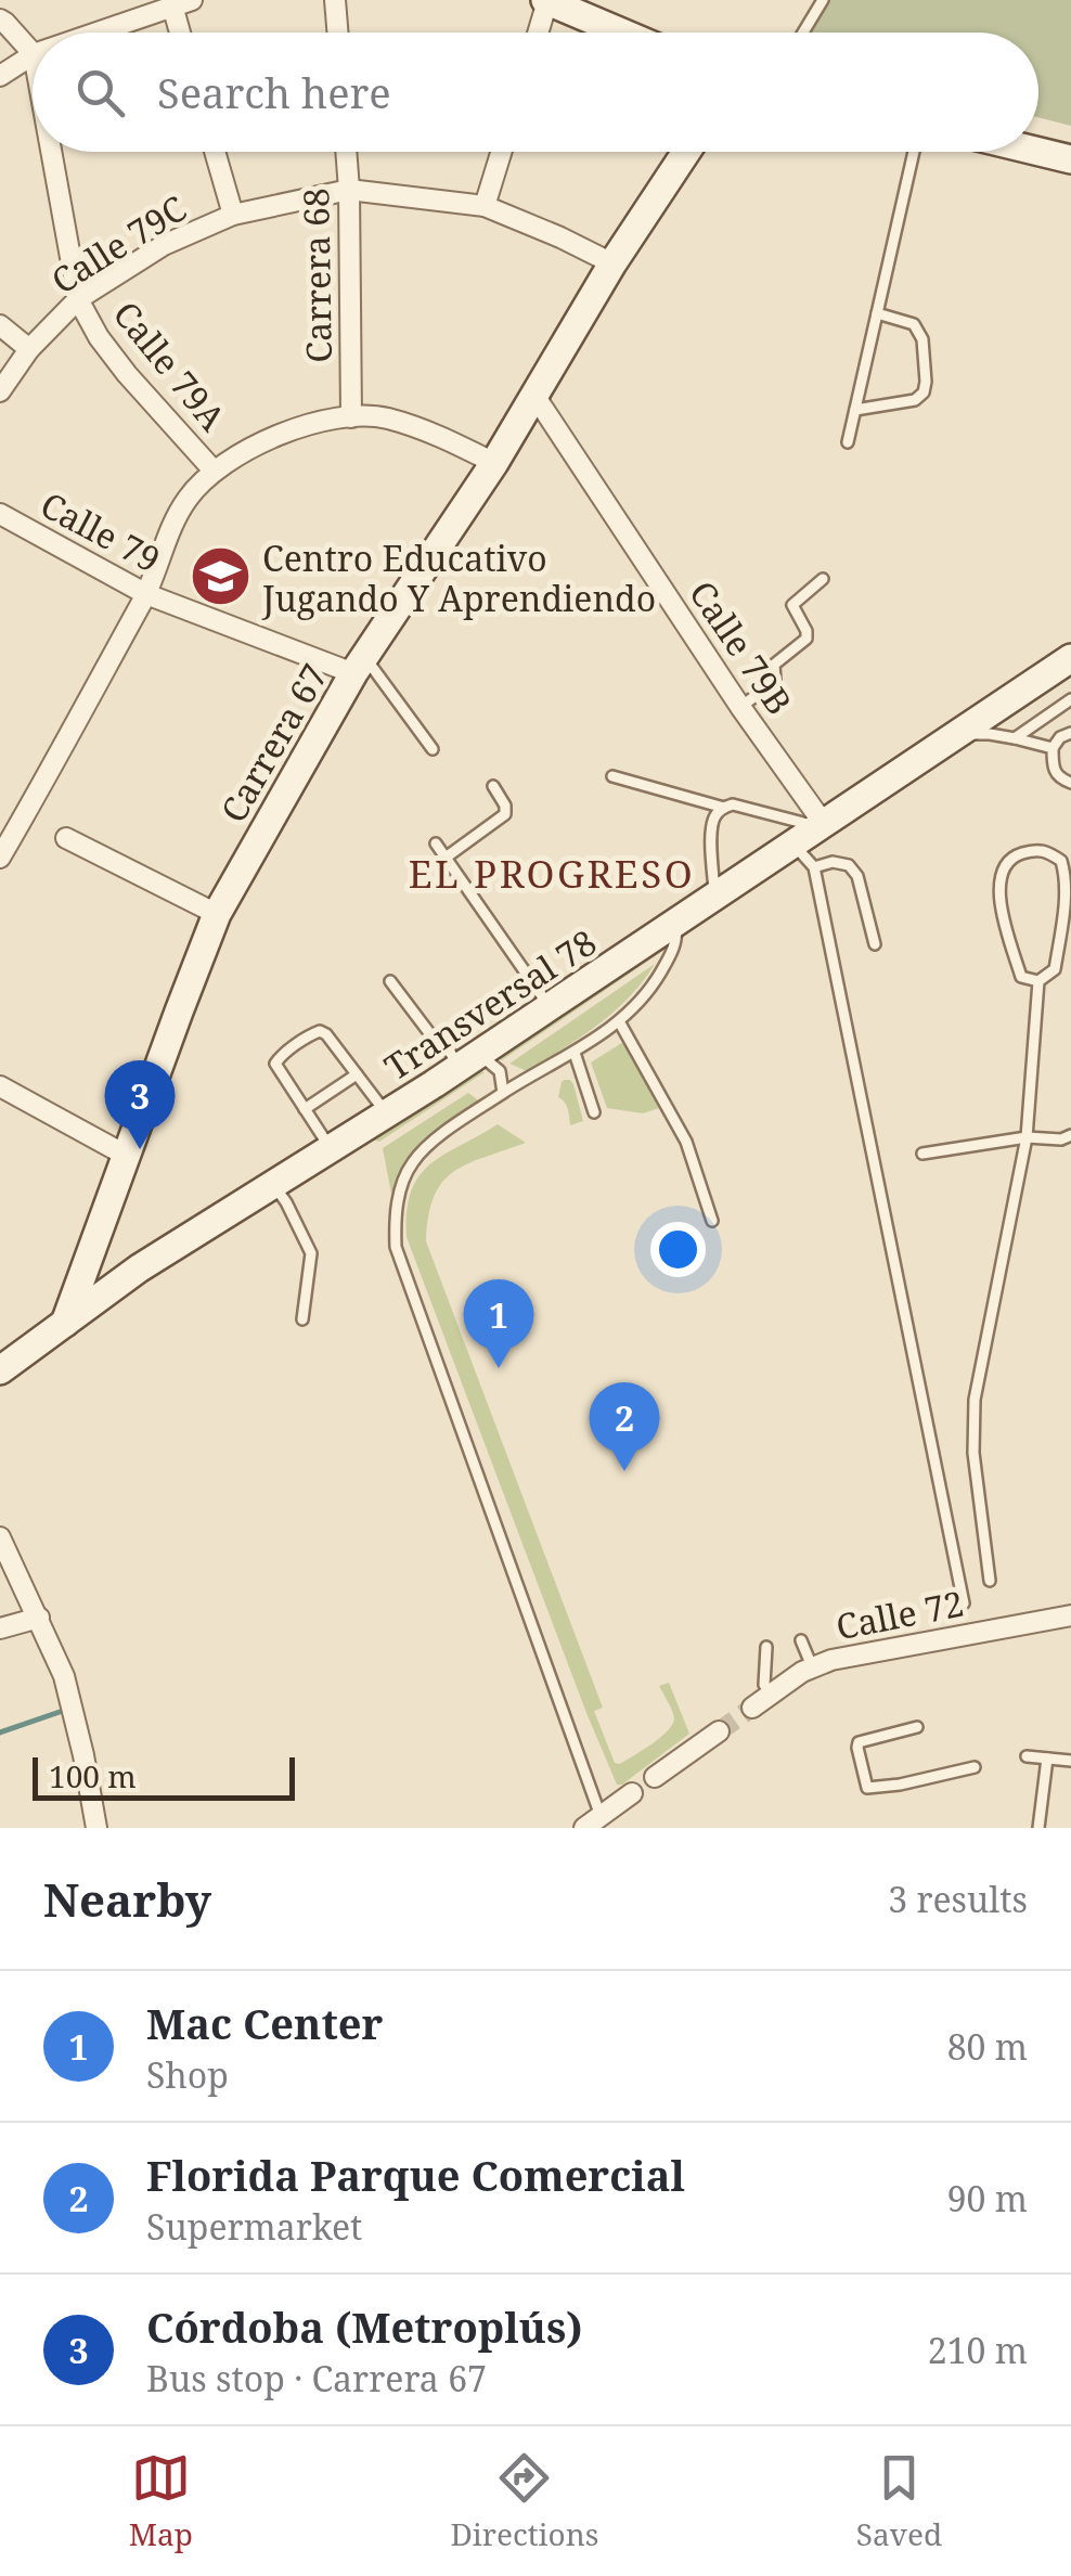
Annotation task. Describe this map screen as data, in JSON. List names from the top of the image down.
{
  "streets": {
    "main road": ["Carrera 67", "Transversal 78"],
    "street": [
      "Calle 79C",
      "Carrera 68",
      "Calle 79A",
      "Calle 79",
      "Calle 79B",
      "Calle 72"
    ]
  },
  "crossings": [
    ["Calle 79C", "Carrera 68"],
    ["Calle 79C", "Calle 79A"],
    ["Calle 79C", "Carrera 67"],
    ["Calle 79", "Carrera 67"],
    ["Calle 79B", "Carrera 67"],
    ["Calle 79B", "Transversal 78"],
    ["Carrera 67", "Transversal 78"]
  ],
  "districts": ["EL PROGRESO"],
  "places": {
    "school or university": ["Centro Educativo Jugando Y Aprendiendo"]
  },
  "scale_bar": "100 m",
  "page": {
    "search": "Search here",
    "pins": ["3", "1", "2"],
    "scale": "100 m",
    "heading": ["Nearby", "3 results"],
    "list": [
      {
        "mark": "1",
        "name": "Mac Center",
        "note": "Shop",
        "value": "80 m"
      },
      {
        "mark": "2",
        "name": "Florida Parque Comercial",
        "note": "Supermarket",
        "value": "90 m"
      },
      {
        "mark": "3",
        "name": "Córdoba (Metroplús)",
        "note": "Bus stop · Carrera 67",
        "value": "210 m"
      }
    ],
    "nav": ["Map", "Directions", "Saved"]
  }
}
